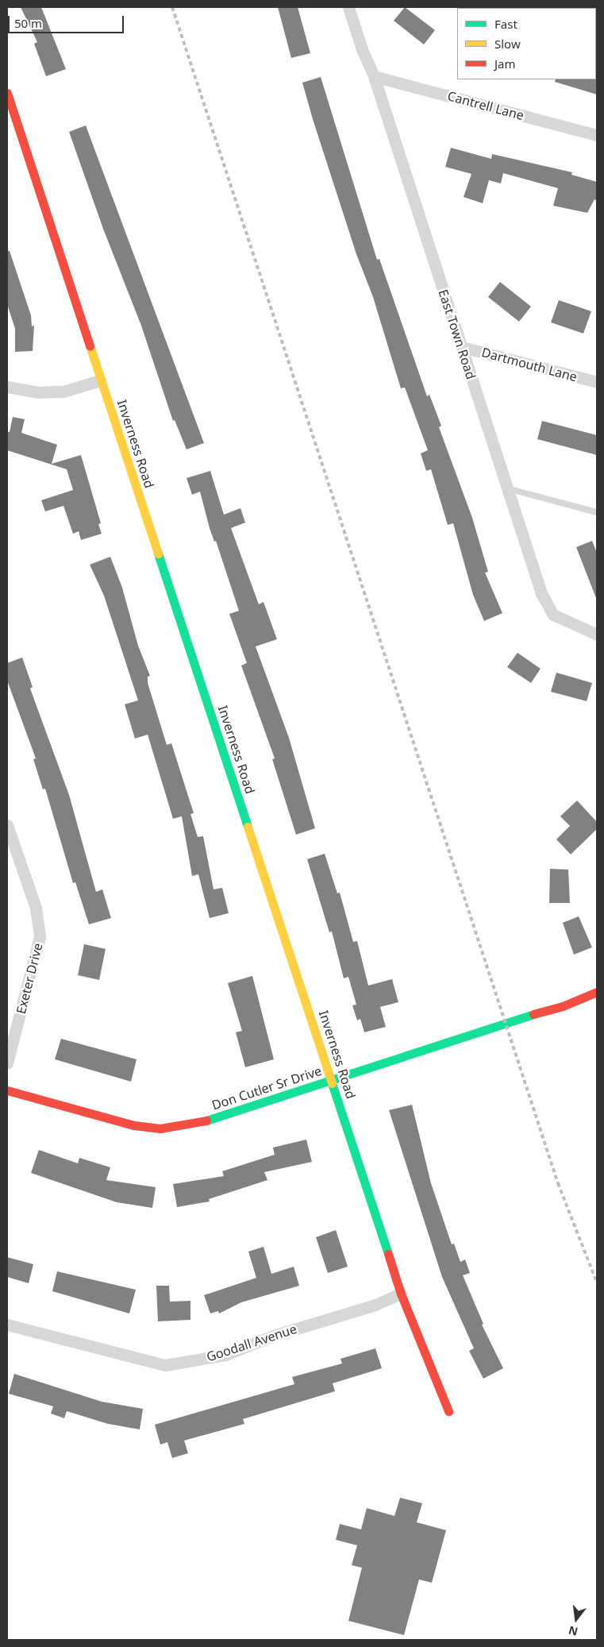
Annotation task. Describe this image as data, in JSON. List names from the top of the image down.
{
  "streets": {
    "street": [
      "Cantrell Lane",
      "East Town Road",
      "Dartmouth Lane",
      "Inverness Road",
      "Exeter Drive",
      "Don Cutler Sr Drive",
      "Goodall Avenue"
    ]
  },
  "crossings": [
    ["Cantrell Lane", "East Town Road"],
    ["East Town Road", "Dartmouth Lane"],
    ["Inverness Road", "Don Cutler Sr Drive"],
    ["Inverness Road", "Goodall Avenue"]
  ],
  "legend": ["Fast", "Slow", "Jam"],
  "scale_bar": "50 m",
  "north": "bottom"
}
